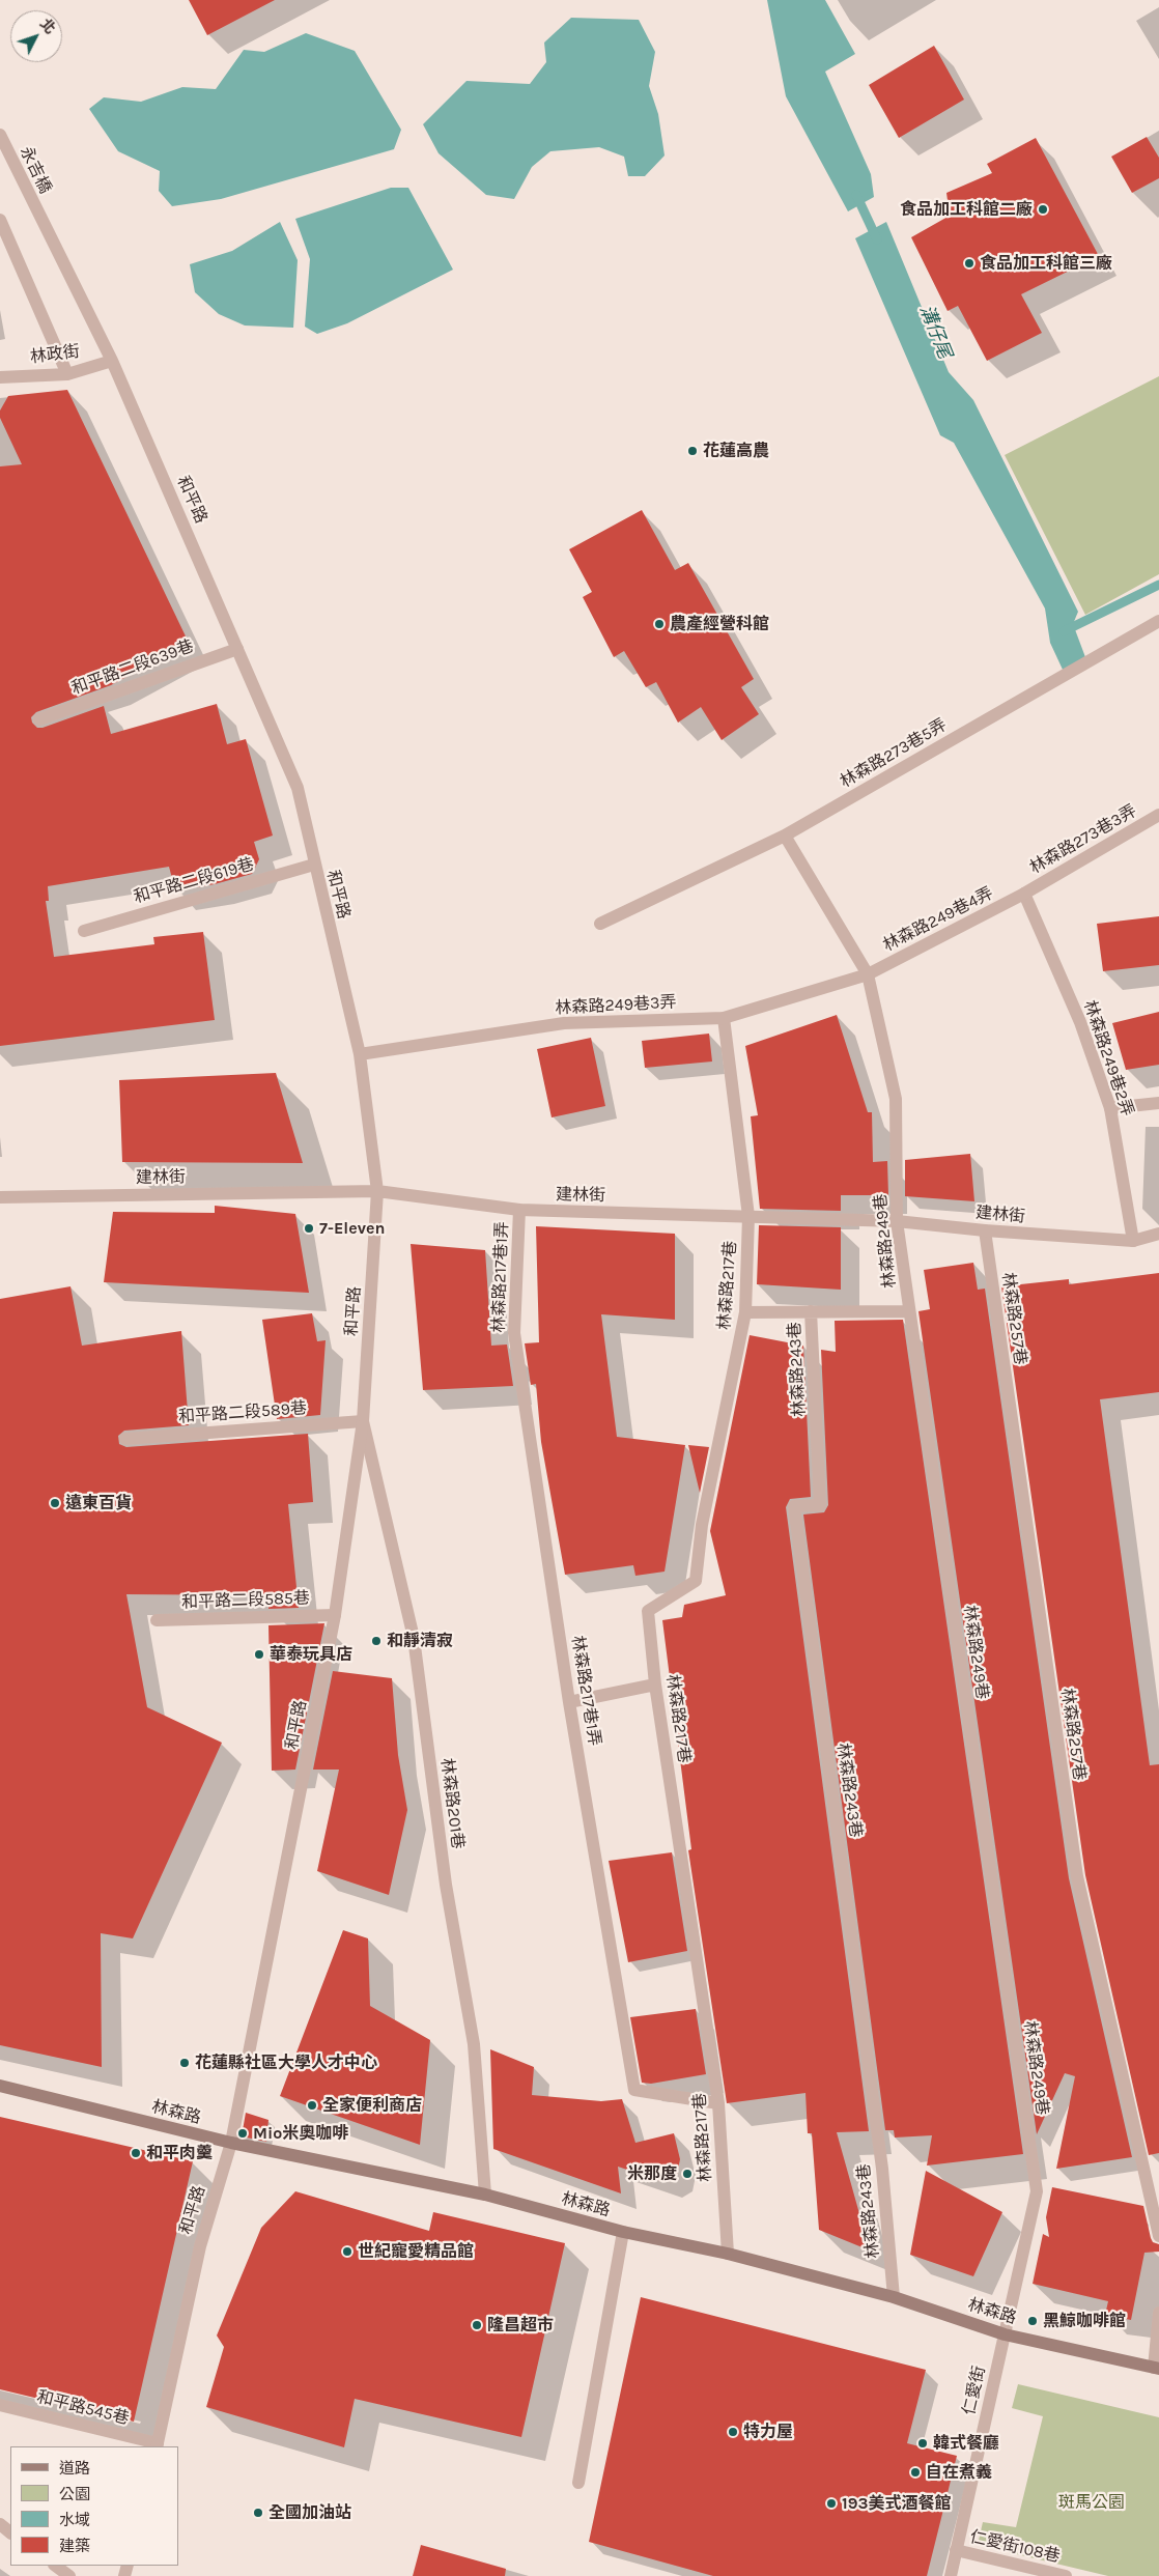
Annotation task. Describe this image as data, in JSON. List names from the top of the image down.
{
  "streets": {
    "street": [
      "永吉橋",
      "林政街",
      "和平路",
      "和平路二段639巷",
      "林森路273巷5弄",
      "林森路273巷3弄",
      "和平路二段619巷",
      "林森路249巷4弄",
      "林森路249巷3弄",
      "林森路249巷2弄",
      "建林街",
      "林森路249巷",
      "林森路217巷1弄",
      "林森路217巷",
      "林森路257巷",
      "林森路243巷",
      "和平路二段589巷",
      "和平路二段585巷",
      "林森路201巷",
      "林森路",
      "仁愛街",
      "和平路545巷",
      "仁愛街108巷"
    ]
  },
  "crossings": [
    ["永吉橋", "和平路"],
    ["林政街", "和平路"],
    ["和平路", "和平路二段639巷"],
    ["和平路", "和平路二段619巷"],
    ["和平路", "林森路249巷3弄"],
    ["和平路", "建林街"],
    ["和平路", "和平路二段589巷"],
    ["和平路", "和平路二段585巷"],
    ["和平路", "林森路201巷"],
    ["和平路", "林森路"],
    ["和平路", "和平路545巷"],
    ["林森路273巷3弄", "林森路249巷4弄"],
    ["林森路273巷3弄", "林森路249巷2弄"],
    ["林森路249巷4弄", "林森路249巷3弄"],
    ["林森路249巷4弄", "林森路249巷2弄"],
    ["林森路249巷4弄", "林森路249巷"],
    ["林森路249巷3弄", "林森路249巷"],
    ["林森路249巷3弄", "林森路217巷"],
    ["林森路249巷2弄", "建林街"],
    ["建林街", "林森路249巷"],
    ["建林街", "林森路217巷1弄"],
    ["建林街", "林森路217巷"],
    ["建林街", "林森路257巷"],
    ["林森路249巷", "林森路"],
    ["林森路249巷", "仁愛街"],
    ["林森路217巷1弄", "林森路217巷"],
    ["林森路217巷", "林森路"],
    ["林森路243巷", "林森路"],
    ["和平路二段589巷", "林森路201巷"],
    ["林森路201巷", "林森路"],
    ["林森路", "仁愛街"],
    ["仁愛街", "仁愛街108巷"]
  ],
  "water": ["溝仔尾"],
  "parks": ["斑馬公園"],
  "places": [
    "食品加工科館二廠",
    "食品加工科館三廠",
    "花蓮高農",
    "農產經營科館",
    "7-Eleven",
    "遠東百貨",
    "和靜清寂",
    "華泰玩具店",
    "花蓮縣社區大學人才中心",
    "全家便利商店",
    "Mio米奧咖啡",
    "和平肉羹",
    "米那度",
    "世紀寵愛精品館",
    "黑鯨咖啡館",
    "隆昌超市",
    "特力屋",
    "韓式餐廳",
    "自在煮義",
    "193美式酒餐館",
    "全國加油站"
  ],
  "legend": [
    "道路",
    "公園",
    "水域",
    "建築"
  ],
  "north": "top right"
}
